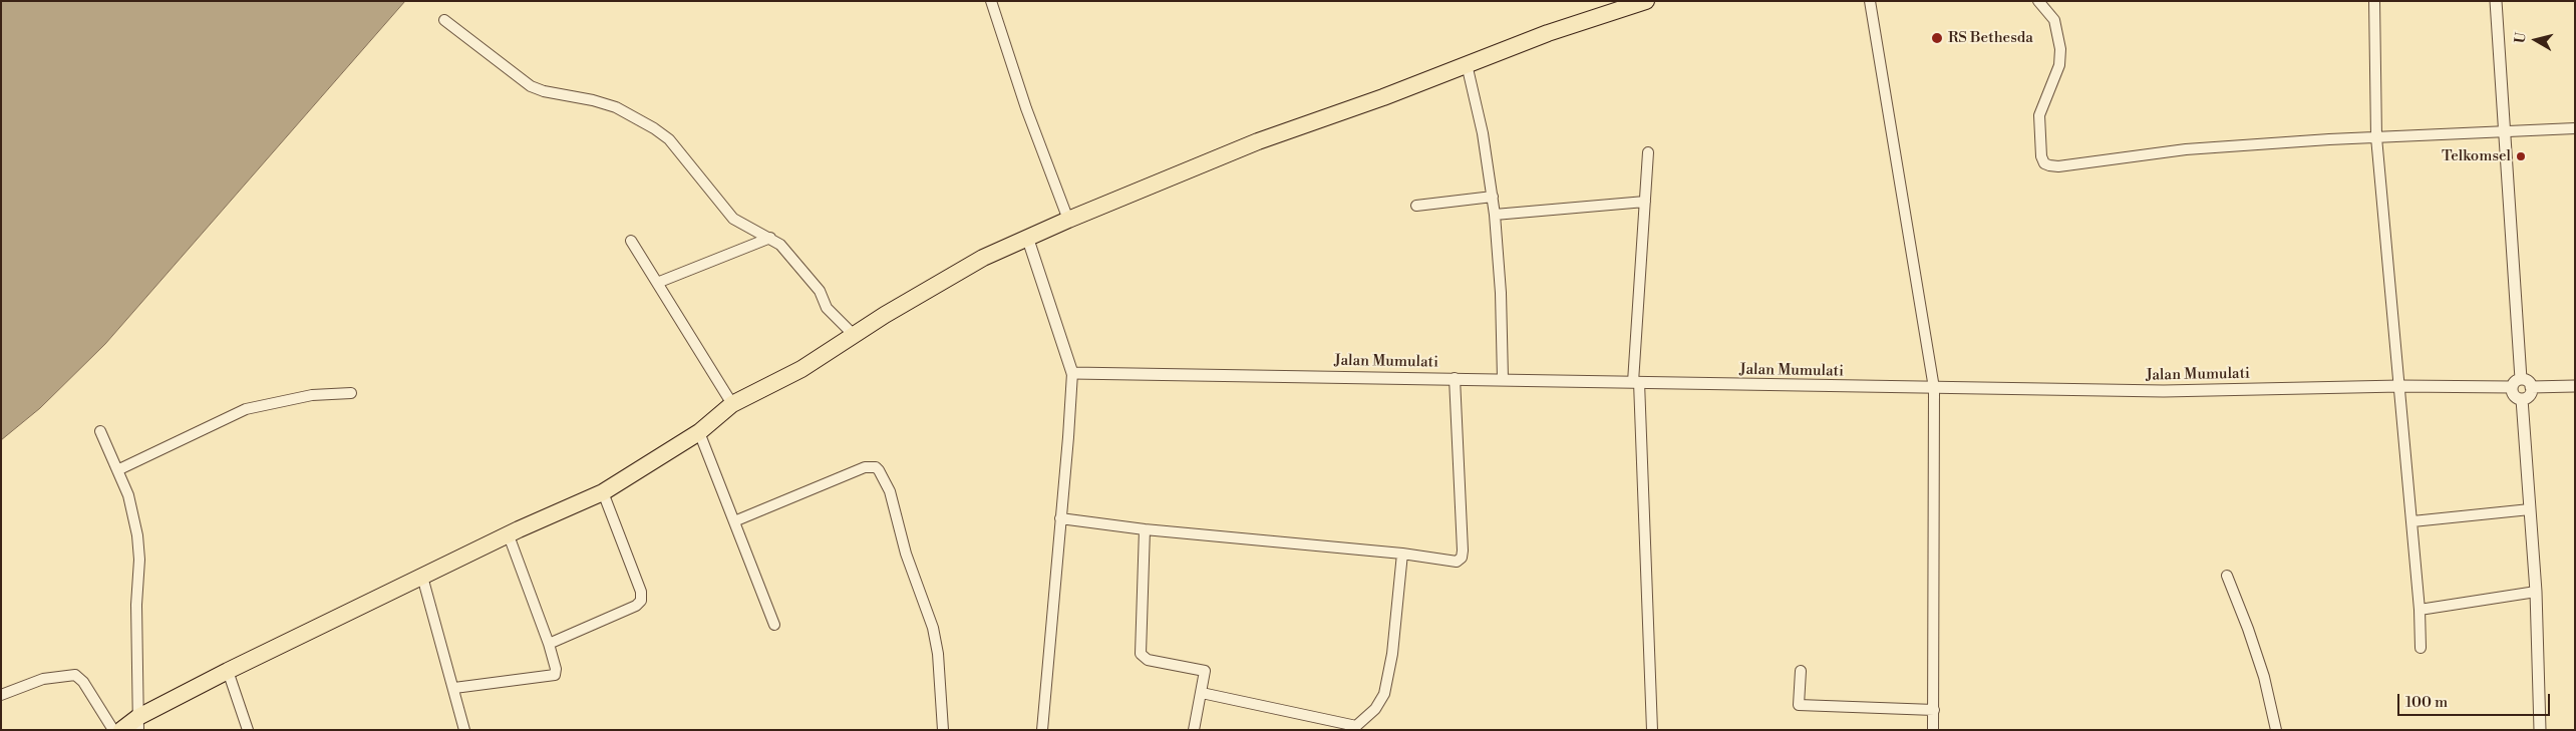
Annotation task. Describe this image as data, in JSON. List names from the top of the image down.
{
  "streets": {
    "street": ["Jalan Mumulati"]
  },
  "places": ["RS Bethesda", "Telkomsel"],
  "scale_bar": "100 m",
  "north": "left"
}
